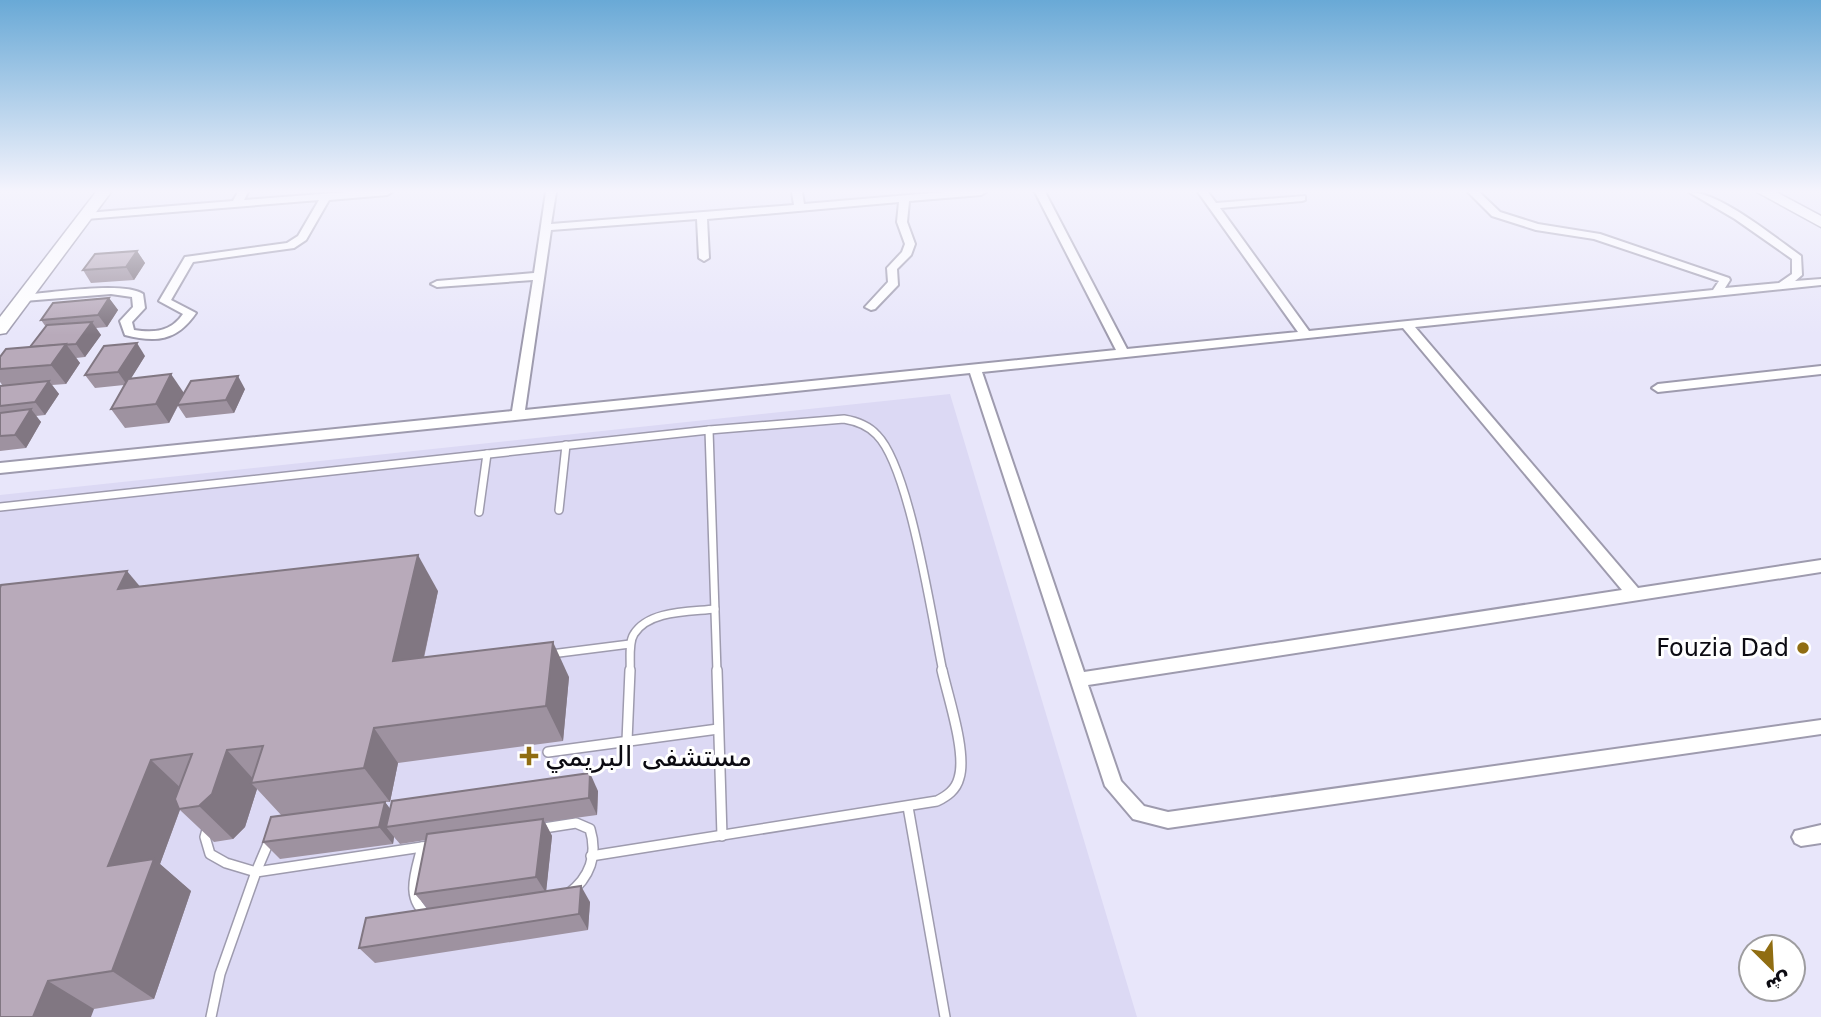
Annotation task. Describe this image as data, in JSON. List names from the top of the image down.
{
  "places": {
    "other": ["Fouzia Dad"],
    "health": ["مستشفى البريمي"]
  },
  "north": "bottom right"
}
